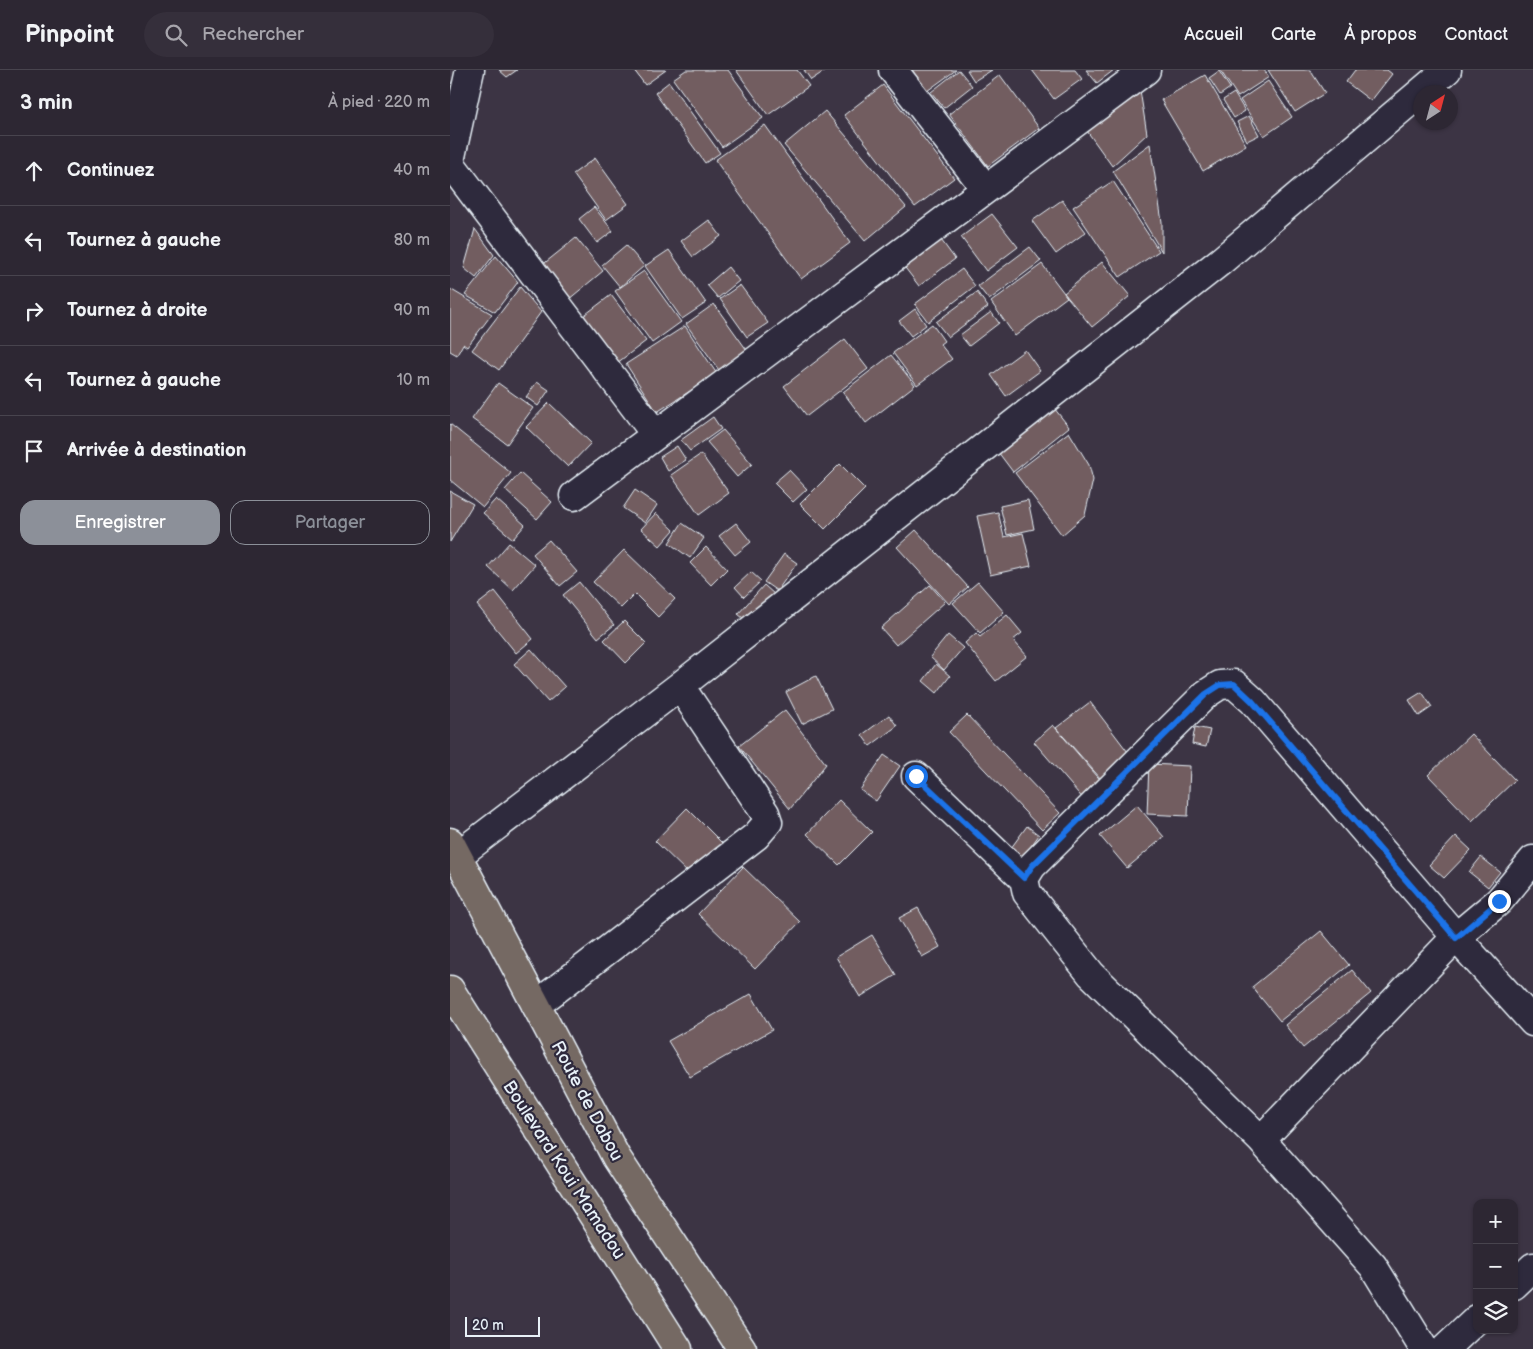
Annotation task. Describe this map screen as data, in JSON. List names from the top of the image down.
{
  "streets": {
    "main road": ["Route de Dabou", "Boulevard Koui Mamadou"]
  },
  "scale_bar": "20 m",
  "north": "top right",
  "page": {
    "header": "Pinpoint",
    "search": "Rechercher",
    "nav": [
      "Accueil",
      "Carte",
      "À propos",
      "Contact"
    ],
    "heading": ["3 min", "À pied · 220 m"],
    "list": [
      ["Continuez", "40 m"],
      ["Tournez à gauche", "80 m"],
      ["Tournez à droite", "90 m"],
      ["Tournez à gauche", "10 m"],
      "Arrivée à destination"
    ],
    "buttons": ["Enregistrer", "Partager"],
    "map_buttons": ["+", "−"],
    "scale": "20 m"
  }
}
